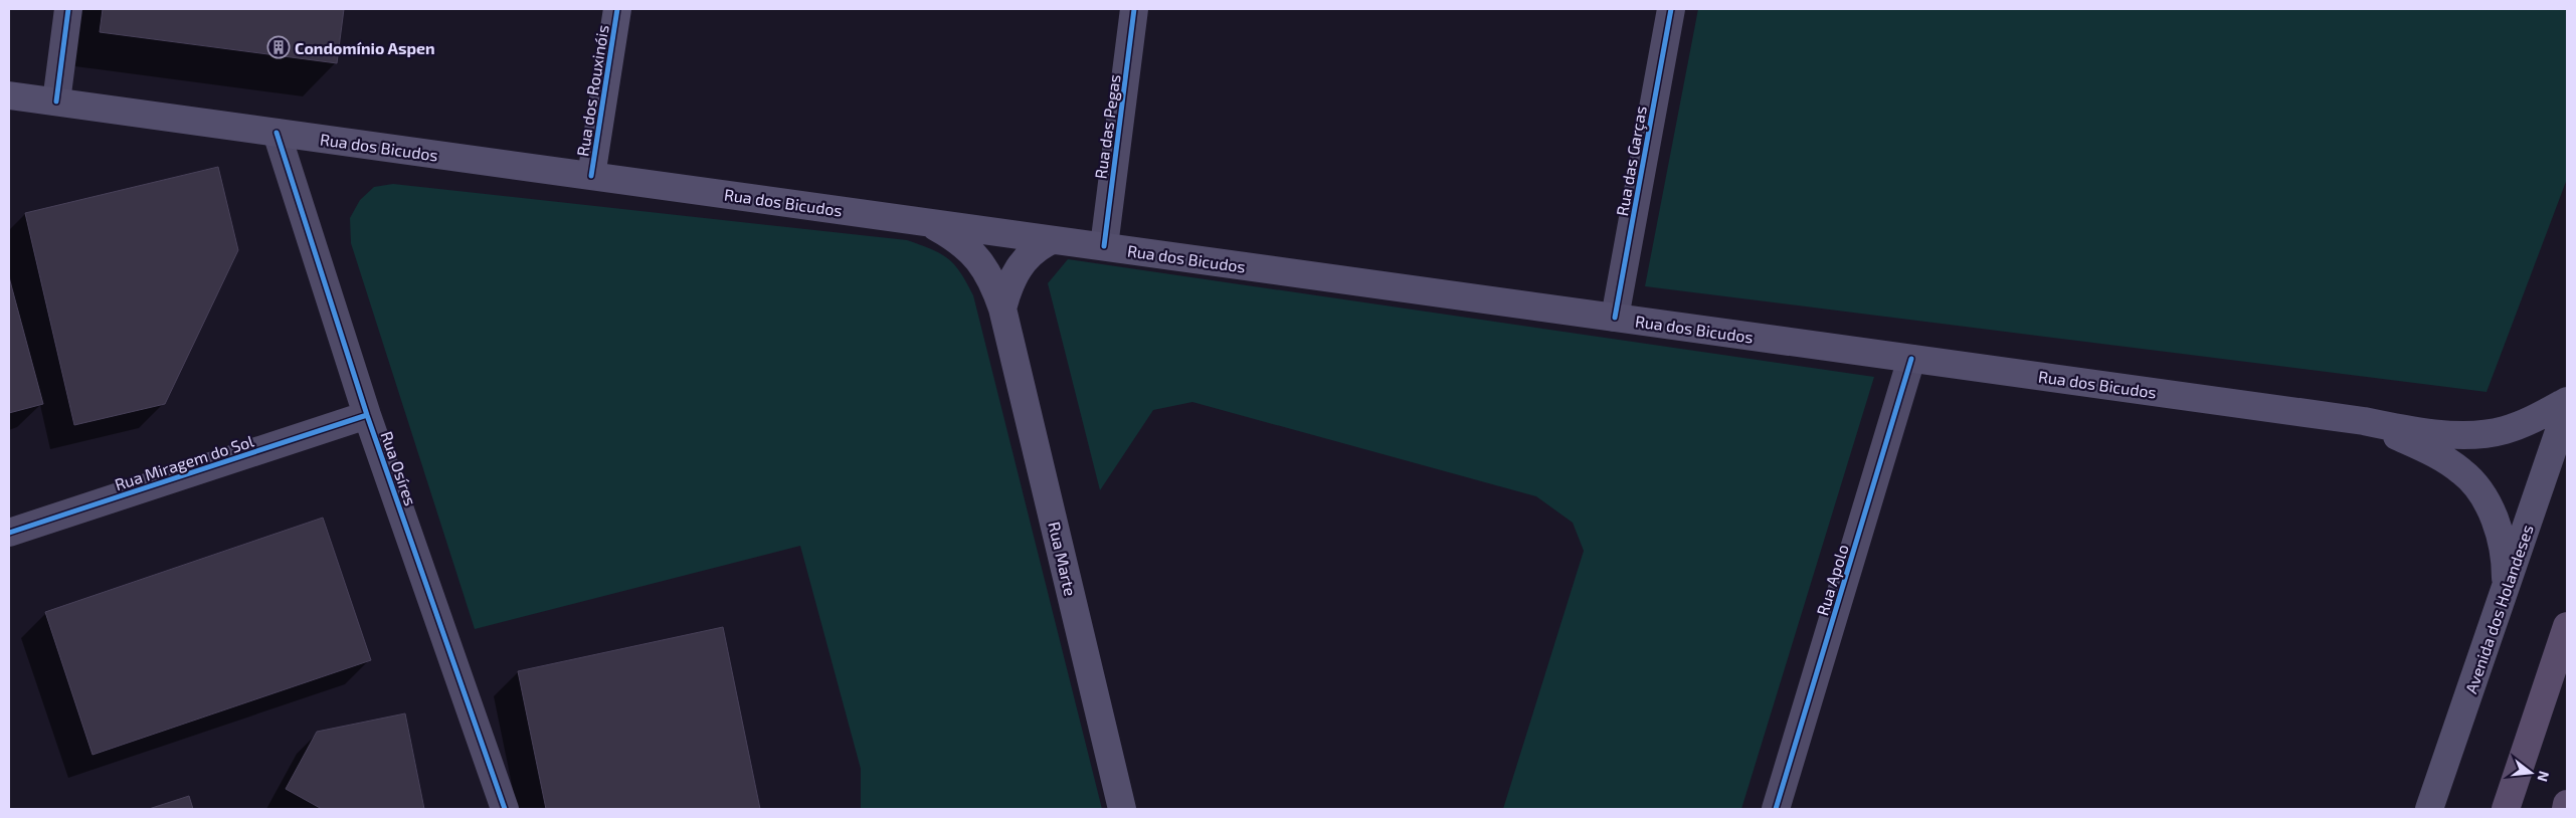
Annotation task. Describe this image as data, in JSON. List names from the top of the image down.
{
  "streets": {
    "main road": [
      "Rua dos Rouxinóis",
      "Rua dos Bicudos",
      "Rua Marte",
      "Avenida dos Holandeses"
    ],
    "street": [
      "Rua das Pegas",
      "Rua das Garças",
      "Rua Miragem do Sol",
      "Rua Osíres",
      "Rua Apolo"
    ]
  },
  "crossings": [
    ["Rua dos Rouxinóis", "Rua dos Bicudos"],
    ["Rua das Pegas", "Rua dos Bicudos"],
    ["Rua dos Bicudos", "Rua das Garças"],
    ["Rua dos Bicudos", "Rua Osíres"],
    ["Rua dos Bicudos", "Rua Marte"],
    ["Rua dos Bicudos", "Rua Apolo"],
    ["Rua dos Bicudos", "Avenida dos Holandeses"],
    ["Rua Miragem do Sol", "Rua Osíres"]
  ],
  "places": {
    "building": ["Condomínio Aspen"]
  },
  "north": "right"
}
